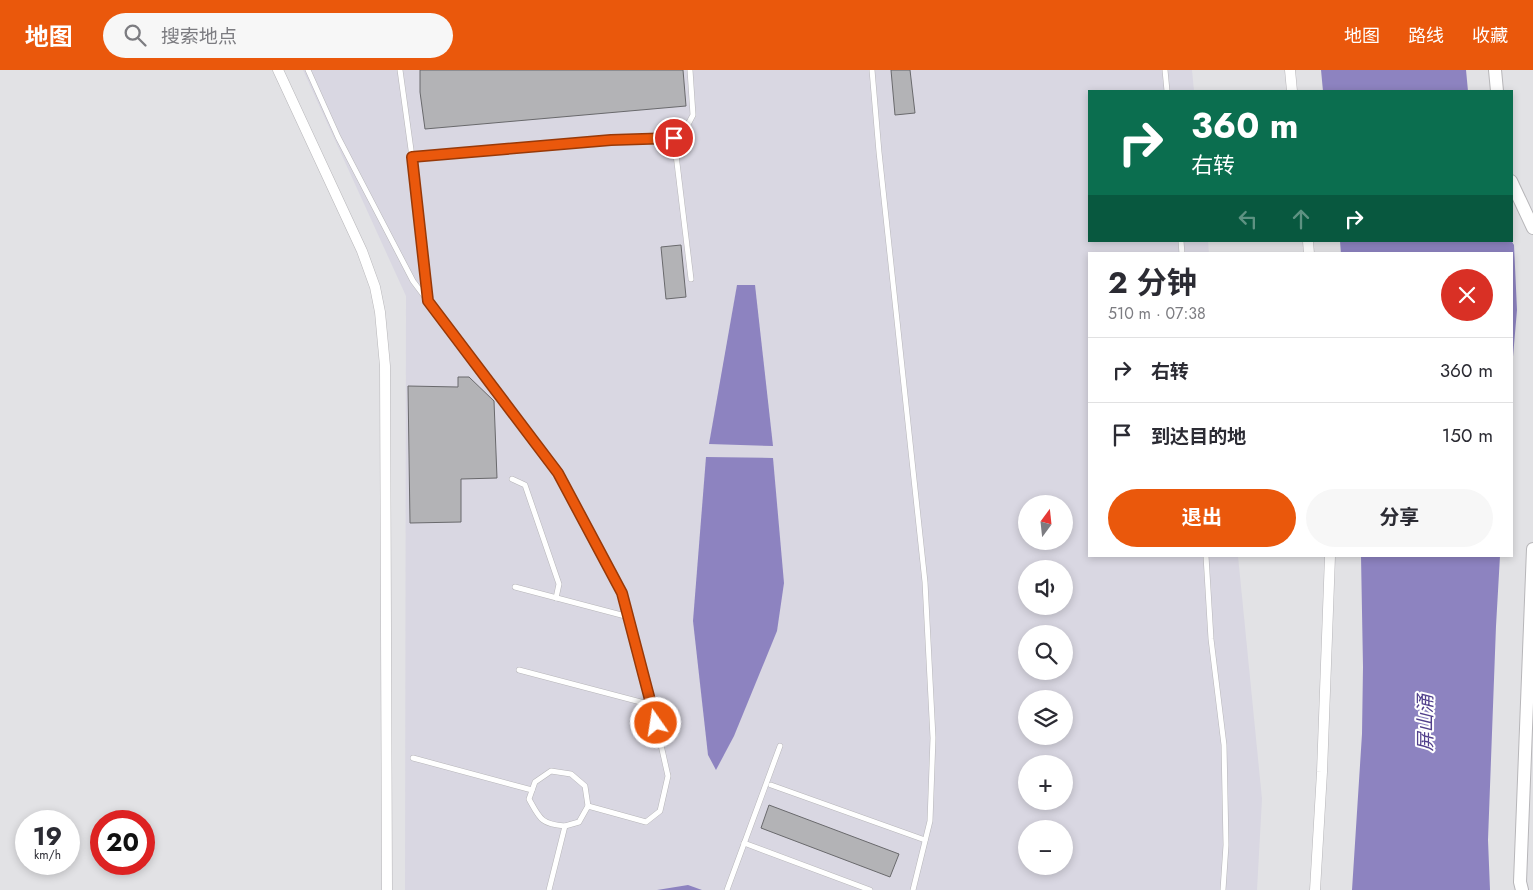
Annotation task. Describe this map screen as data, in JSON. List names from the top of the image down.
{
  "water": ["屏山涌"],
  "north": "top",
  "page": {
    "header": "地图",
    "search": "搜索地点",
    "nav": ["地图", "路线", "收藏"],
    "turn": ["360 m", "右转"],
    "heading": ["2 分钟", "510 m · 07:38"],
    "list": [
      {
        "name": "右转",
        "value": "360 m"
      },
      {
        "name": "到达目的地",
        "value": "150 m"
      }
    ],
    "buttons": ["退出", "分享"],
    "map_buttons": ["+", "−"],
    "speed": "19 km/h",
    "limit": "20"
  }
}
